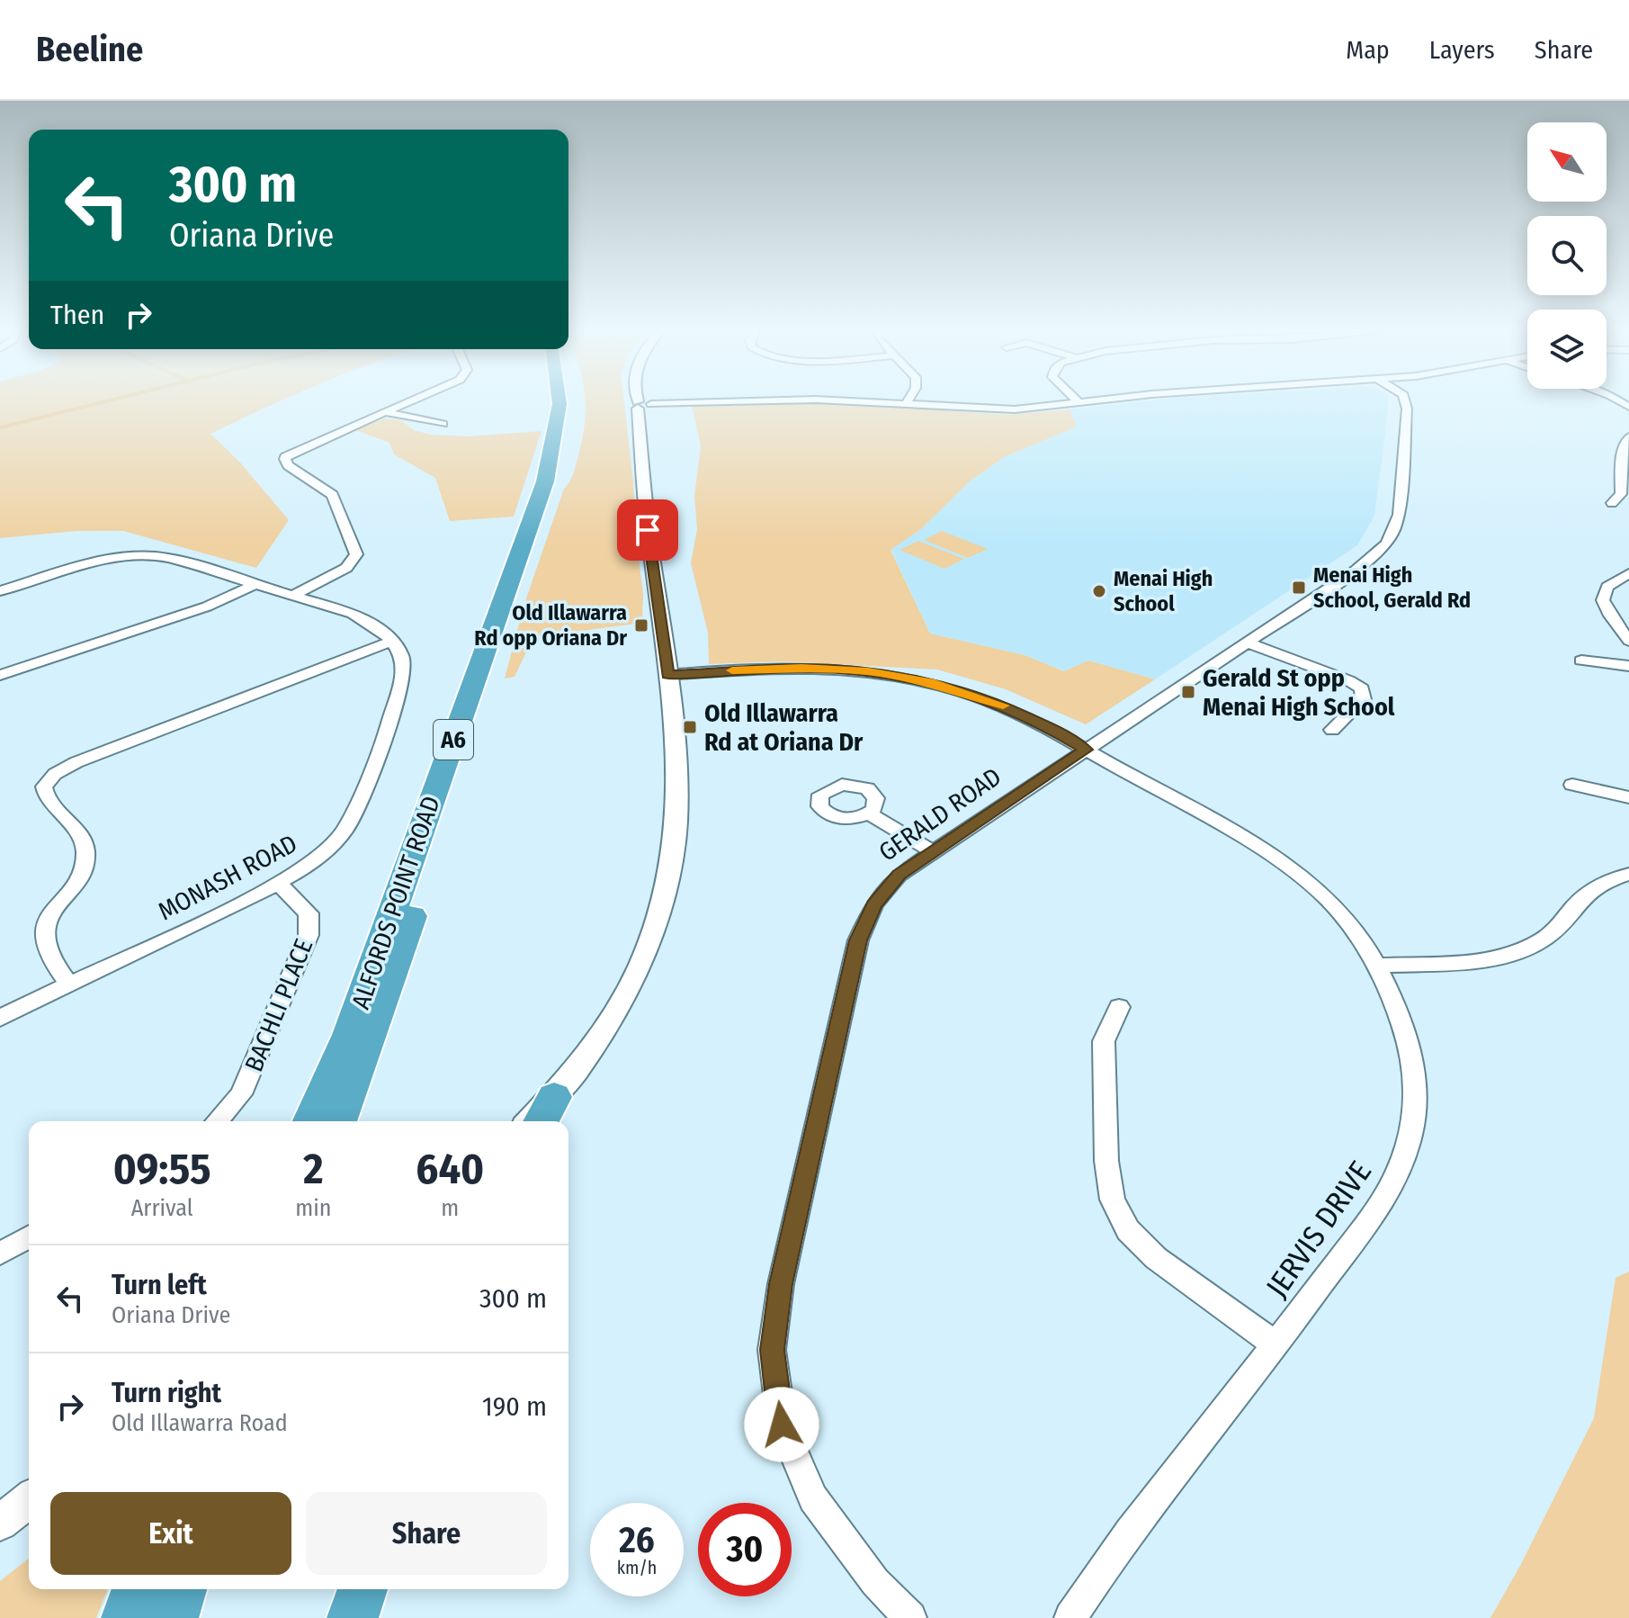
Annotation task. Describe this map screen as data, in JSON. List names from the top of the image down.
{
  "streets": {
    "highway": ["A6", "ALFORDS POINT ROAD"],
    "street": [
      "GERALD ROAD",
      "MONASH ROAD",
      "BACHLI PLACE",
      "JERVIS DRIVE"
    ]
  },
  "crossings": [
    ["GERALD ROAD", "JERVIS DRIVE"],
    ["MONASH ROAD", "BACHLI PLACE"]
  ],
  "places": {
    "transit": [
      "Menai High School, Gerald Rd",
      "Old Illawarra Rd opp Oriana Dr",
      "Gerald St opp Menai High School",
      "Old Illawarra Rd at Oriana Dr"
    ],
    "other": ["Menai High School"]
  },
  "north": "top left",
  "page": {
    "header": "Beeline",
    "nav": ["Map", "Layers", "Share"],
    "turn": ["300 m", "Oriana Drive"],
    "then": "Then",
    "eta": [
      "09:55",
      "Arrival",
      "2",
      "min",
      "640",
      "m"
    ],
    "list": [
      {
        "name": "Turn left",
        "note": "Oriana Drive",
        "value": "300 m"
      },
      {
        "name": "Turn right",
        "note": "Old Illawarra Road",
        "value": "190 m"
      }
    ],
    "buttons": ["Exit", "Share"],
    "speed": "26 km/h",
    "limit": "30"
  }
}
